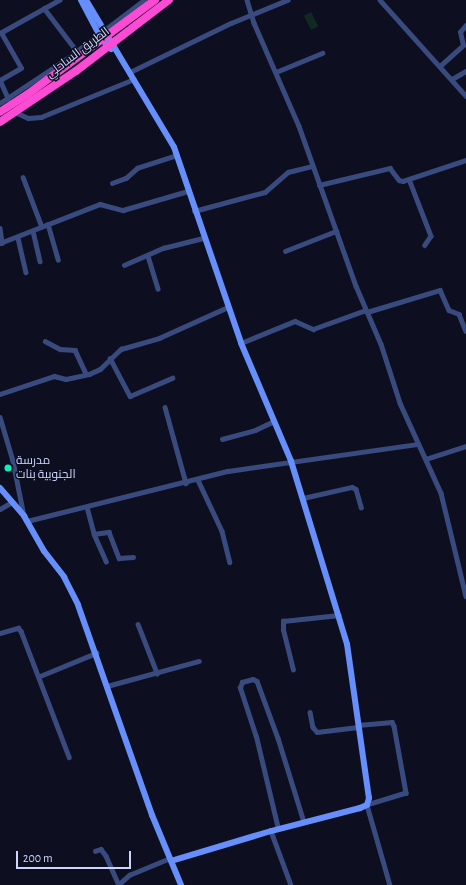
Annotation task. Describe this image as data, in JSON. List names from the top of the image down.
{
  "streets": {
    "highway": ["الطريق الساحلي"]
  },
  "places": ["مدرسة الجنوبية بنات"],
  "scale_bar": "200 m"
}
